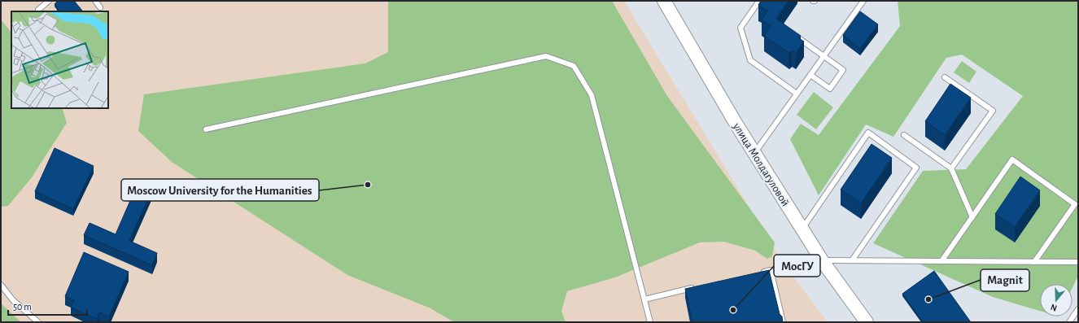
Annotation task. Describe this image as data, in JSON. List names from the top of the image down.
{
  "streets": {
    "street": ["улица Молдагуловой"]
  },
  "places": ["Moscow University for the Humanities", "Magnit", "МосГУ"],
  "scale_bar": "50 m",
  "north": "bottom"
}
